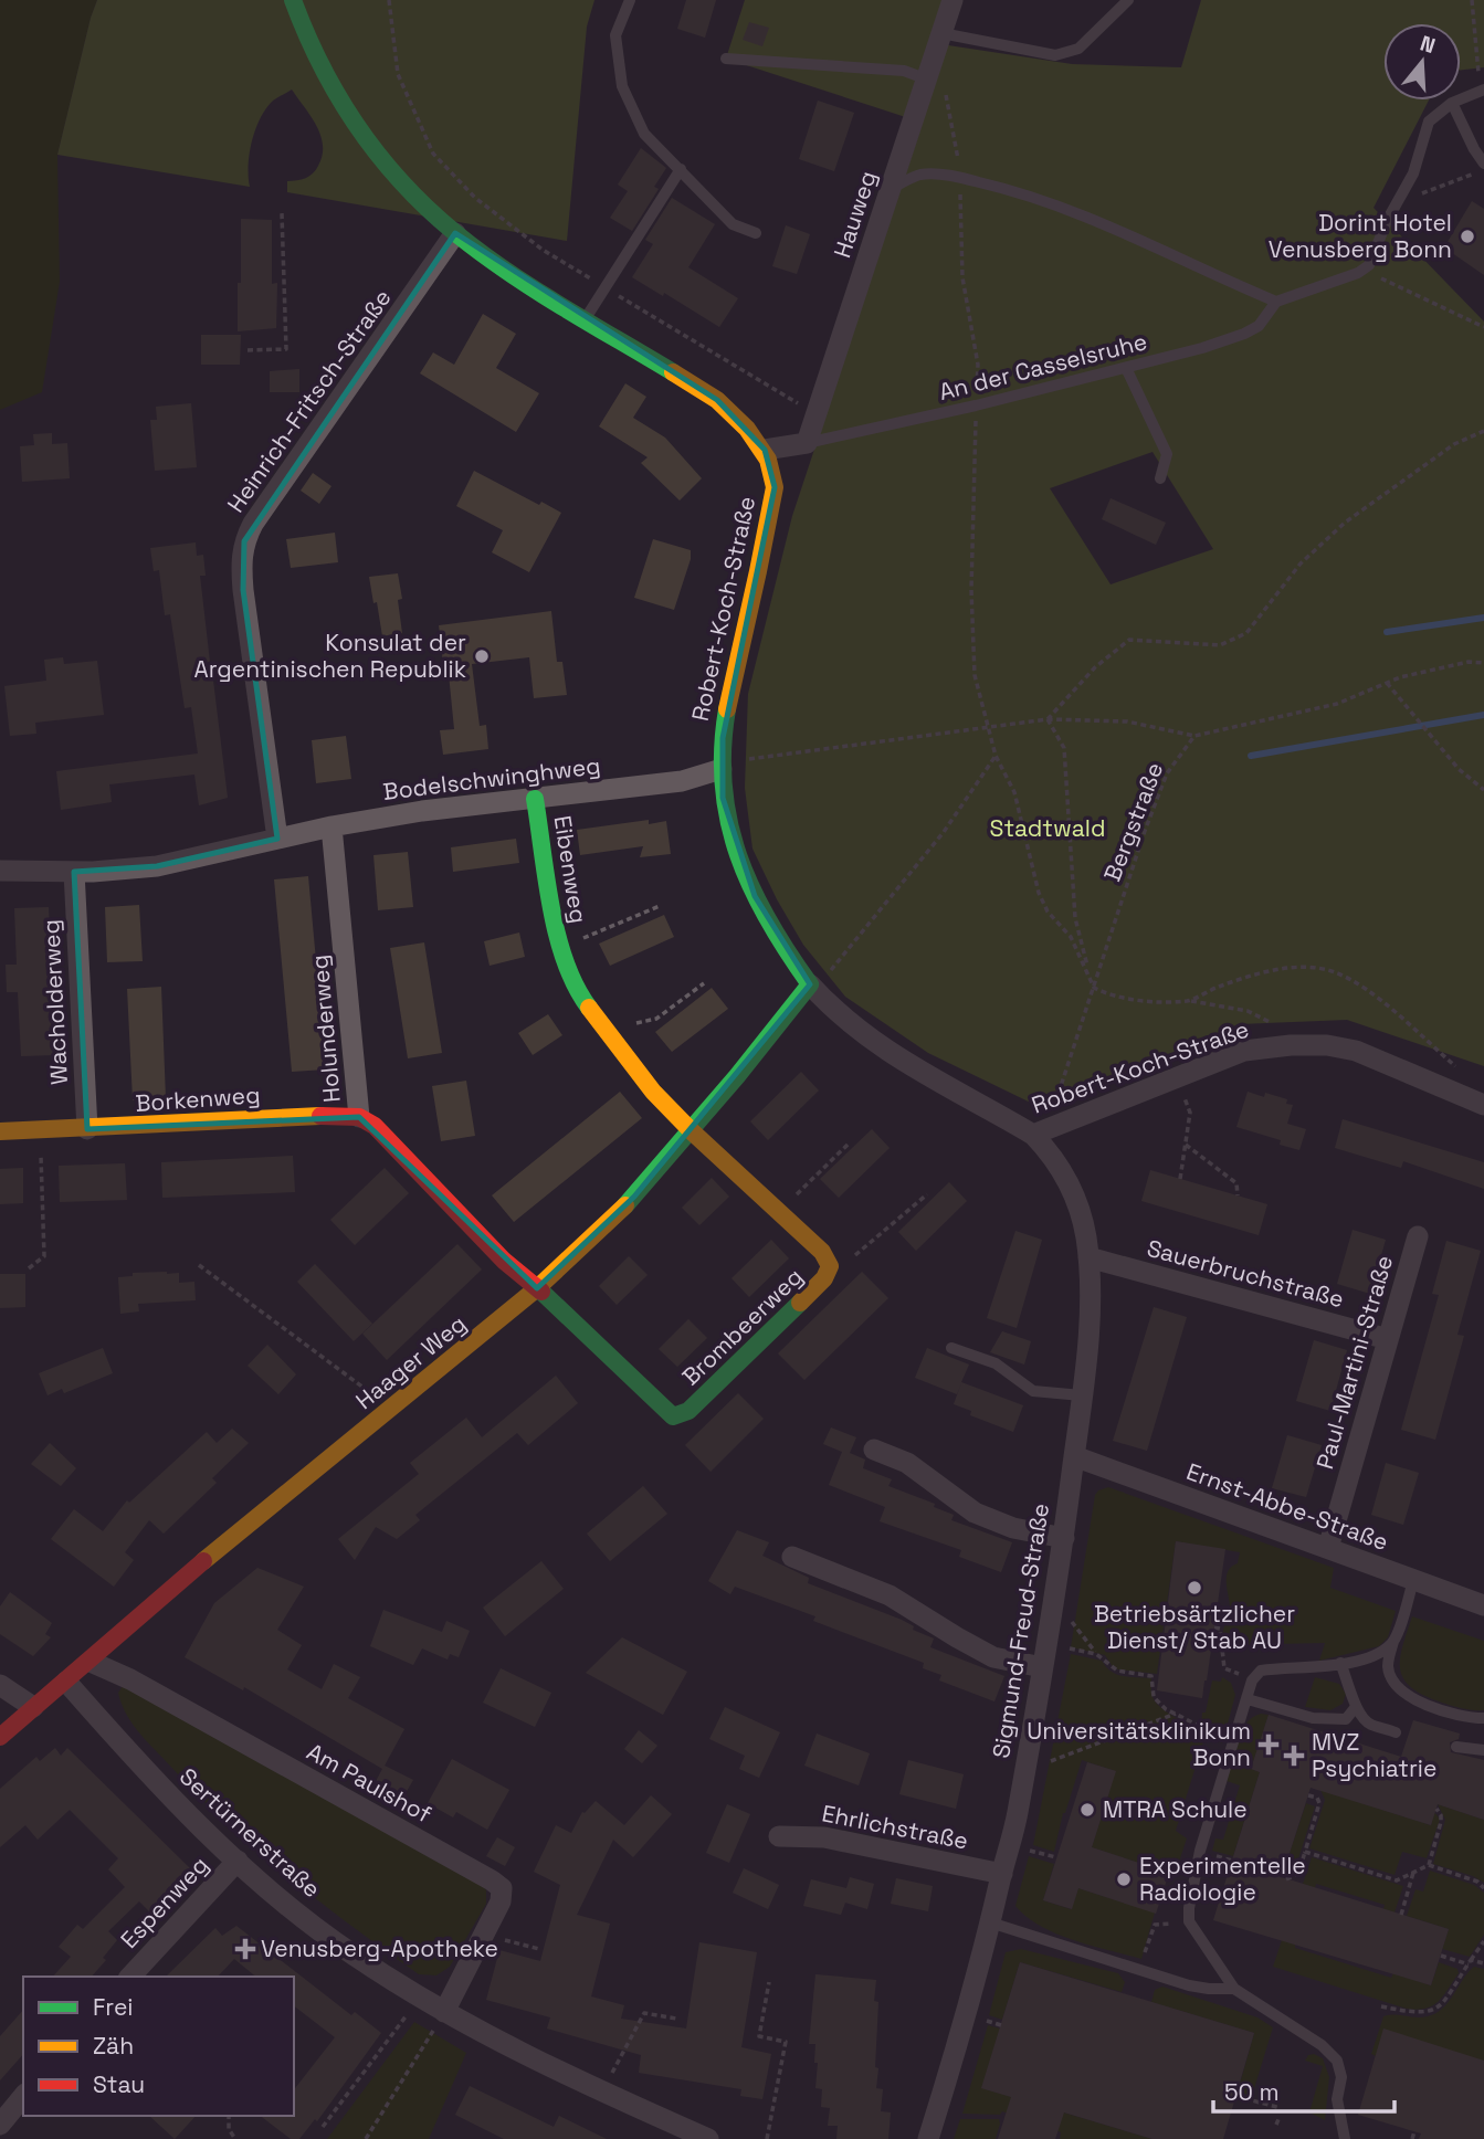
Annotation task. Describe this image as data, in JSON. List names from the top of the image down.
{
  "streets": {
    "street": [
      "Hauweg",
      "Heinrich-Fritsch-Straße",
      "Robert-Koch-Straße",
      "Bodelschwinghweg",
      "Eibenweg",
      "Wacholderweg",
      "Holunderweg",
      "Borkenweg",
      "Sauerbruchstraße",
      "Brombeerweg",
      "Haager Weg",
      "Paul-Martini-Straße",
      "Ernst-Abbe-Straße",
      "Sigmund-Freud-Straße",
      "Am Paulshof",
      "Ehrlichstraße",
      "Sertürnerstraße",
      "Espenweg"
    ],
    "lane": ["An der Casselsruhe"],
    "path": ["Bergstraße"]
  },
  "crossings": [
    ["Hauweg", "An der Casselsruhe"],
    ["Heinrich-Fritsch-Straße", "Robert-Koch-Straße"],
    ["Heinrich-Fritsch-Straße", "Bodelschwinghweg"],
    ["Robert-Koch-Straße", "Bodelschwinghweg"],
    ["Robert-Koch-Straße", "Bergstraße"],
    ["Robert-Koch-Straße", "Haager Weg"],
    ["Robert-Koch-Straße", "Sigmund-Freud-Straße"],
    ["Bodelschwinghweg", "Eibenweg"],
    ["Bodelschwinghweg", "Wacholderweg"],
    ["Bodelschwinghweg", "Holunderweg"],
    ["Eibenweg", "Brombeerweg"],
    ["Eibenweg", "Haager Weg"],
    ["Wacholderweg", "Borkenweg"],
    ["Holunderweg", "Borkenweg"],
    ["Holunderweg", "Brombeerweg"],
    ["Holunderweg", "Haager Weg"],
    ["Sauerbruchstraße", "Paul-Martini-Straße"],
    ["Sauerbruchstraße", "Sigmund-Freud-Straße"],
    ["Brombeerweg", "Haager Weg"],
    ["Haager Weg", "Am Paulshof"],
    ["Haager Weg", "Sertürnerstraße"],
    ["Paul-Martini-Straße", "Ernst-Abbe-Straße"],
    ["Ernst-Abbe-Straße", "Sigmund-Freud-Straße"],
    ["Sigmund-Freud-Straße", "Ehrlichstraße"],
    ["Am Paulshof", "Sertürnerstraße"],
    ["Sertürnerstraße", "Espenweg"]
  ],
  "parks": ["Stadtwald"],
  "places": {
    "other": [
      "Dorint Hotel Venusberg Bonn",
      "Konsulat der Argentinischen Republik",
      "Betriebsärtzlicher Dienst/ Stab AU",
      "MTRA Schule",
      "Experimentelle Radiologie"
    ],
    "health": ["Universitätsklinikum Bonn", "MVZ Psychiatrie", "Venusberg-Apotheke"]
  },
  "legend": ["Frei", "Zäh", "Stau"],
  "scale_bar": "50 m",
  "north": "top"
}
